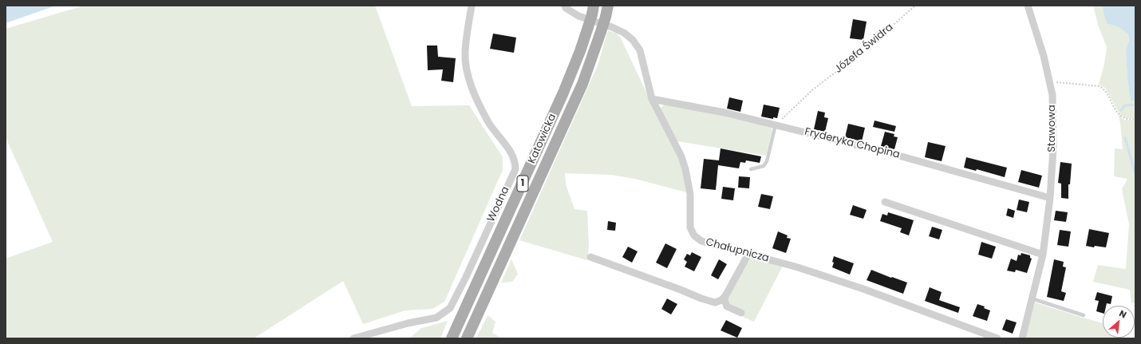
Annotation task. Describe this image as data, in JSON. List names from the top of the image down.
{
  "streets": {
    "main road": ["Katowicka", "1"],
    "street": [
      "Stawowa",
      "Fryderyka Chopina",
      "Wodna",
      "Chałupnicza"
    ],
    "path": ["Józefa Świdra"]
  },
  "crossings": [
    ["Józefa Świdra", "Fryderyka Chopina"],
    ["Stawowa", "Fryderyka Chopina"],
    ["Fryderyka Chopina", "Chałupnicza"]
  ],
  "north": "top right"
}
